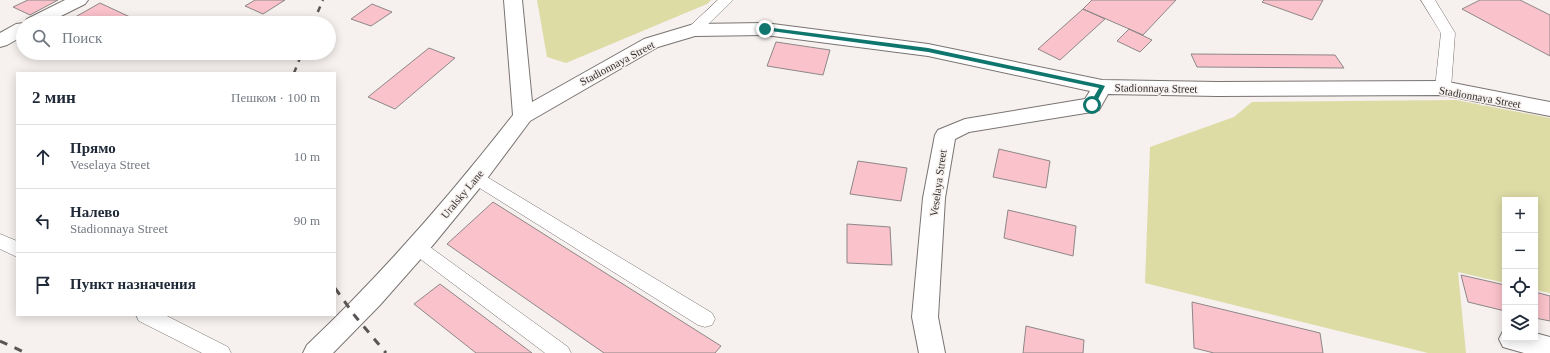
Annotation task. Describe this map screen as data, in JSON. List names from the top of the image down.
{
  "streets": {
    "street": ["Stadionnaya Street", "Veselaya Street", "Uralsky Lane"]
  },
  "crossings": [
    ["Stadionnaya Street", "Veselaya Street"],
    ["Stadionnaya Street", "Uralsky Lane"]
  ],
  "page": {
    "search": "Поиск",
    "heading": ["2 мин", "Пешком · 100 m"],
    "list": [
      ["Прямо", "Veselaya Street", "10 m"],
      ["Налево", "Stadionnaya Street", "90 m"],
      "Пункт назначения"
    ],
    "map_buttons": ["+", "−"]
  }
}
